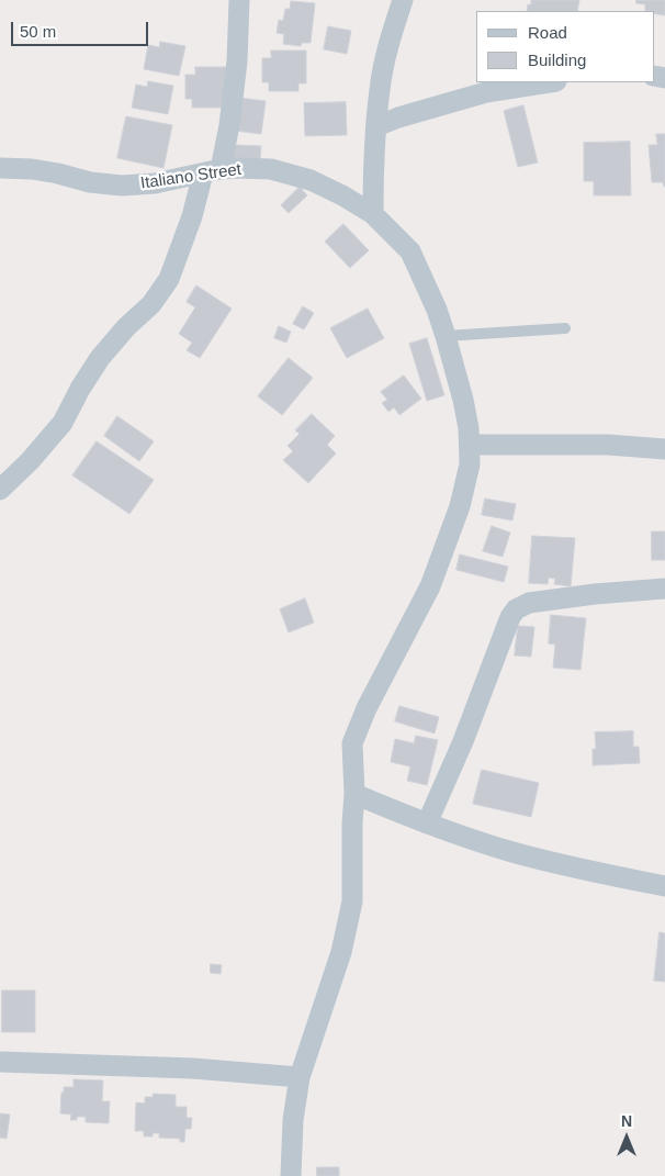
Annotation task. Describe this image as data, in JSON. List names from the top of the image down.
{
  "streets": {
    "street": ["Italiano Street"]
  },
  "legend": ["Road", "Building"],
  "scale_bar": "50 m",
  "north": "top"
}
